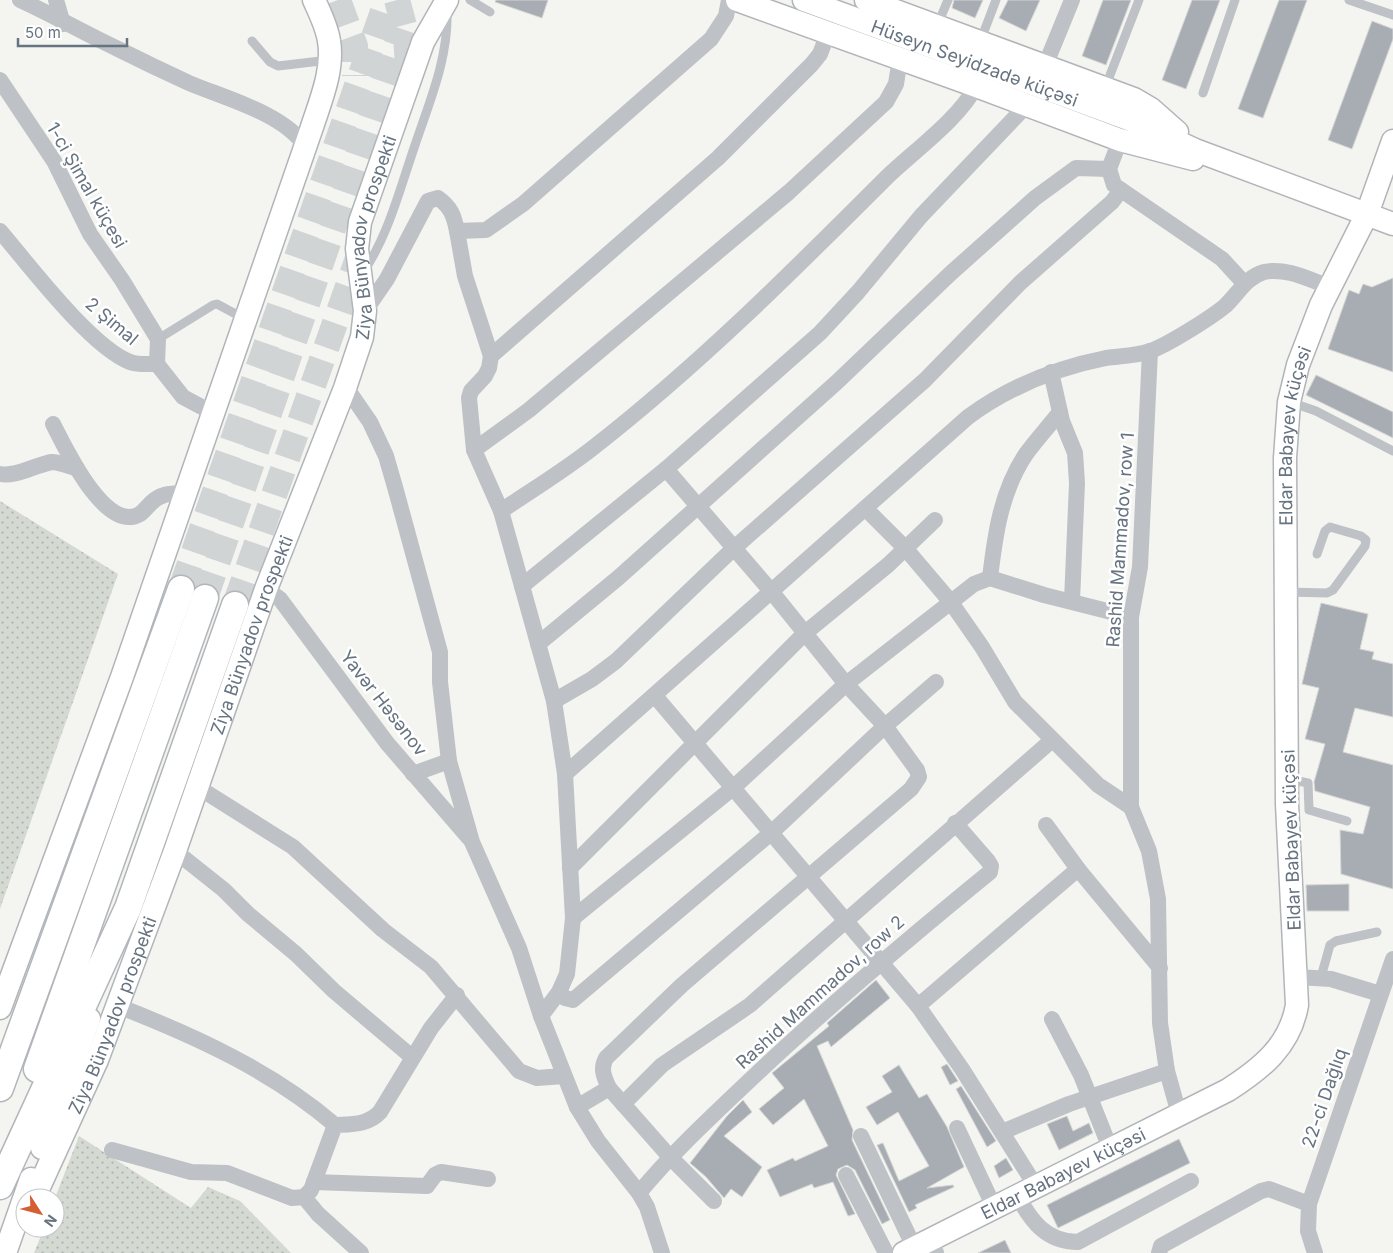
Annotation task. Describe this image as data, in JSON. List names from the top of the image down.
{
  "streets": {
    "main road": ["Ziya Bünyadov prospekti"],
    "street": [
      "Hüseyn Seyidzadə küçəsi",
      "1-ci Şimal küçesi",
      "2 Şimal",
      "Eldar Babayev küçəsi",
      "Rashid Mammadov, row 1",
      "Yavər Həsənov",
      "Rashid Mammadov, row 2",
      "22-ci Dağlıq"
    ]
  },
  "crossings": [
    ["Ziya Bünyadov prospekti", "Yavər Həsənov"],
    ["Eldar Babayev küçəsi", "Rashid Mammadov, row 1"]
  ],
  "scale_bar": "50 m",
  "north": "bottom right"
}
